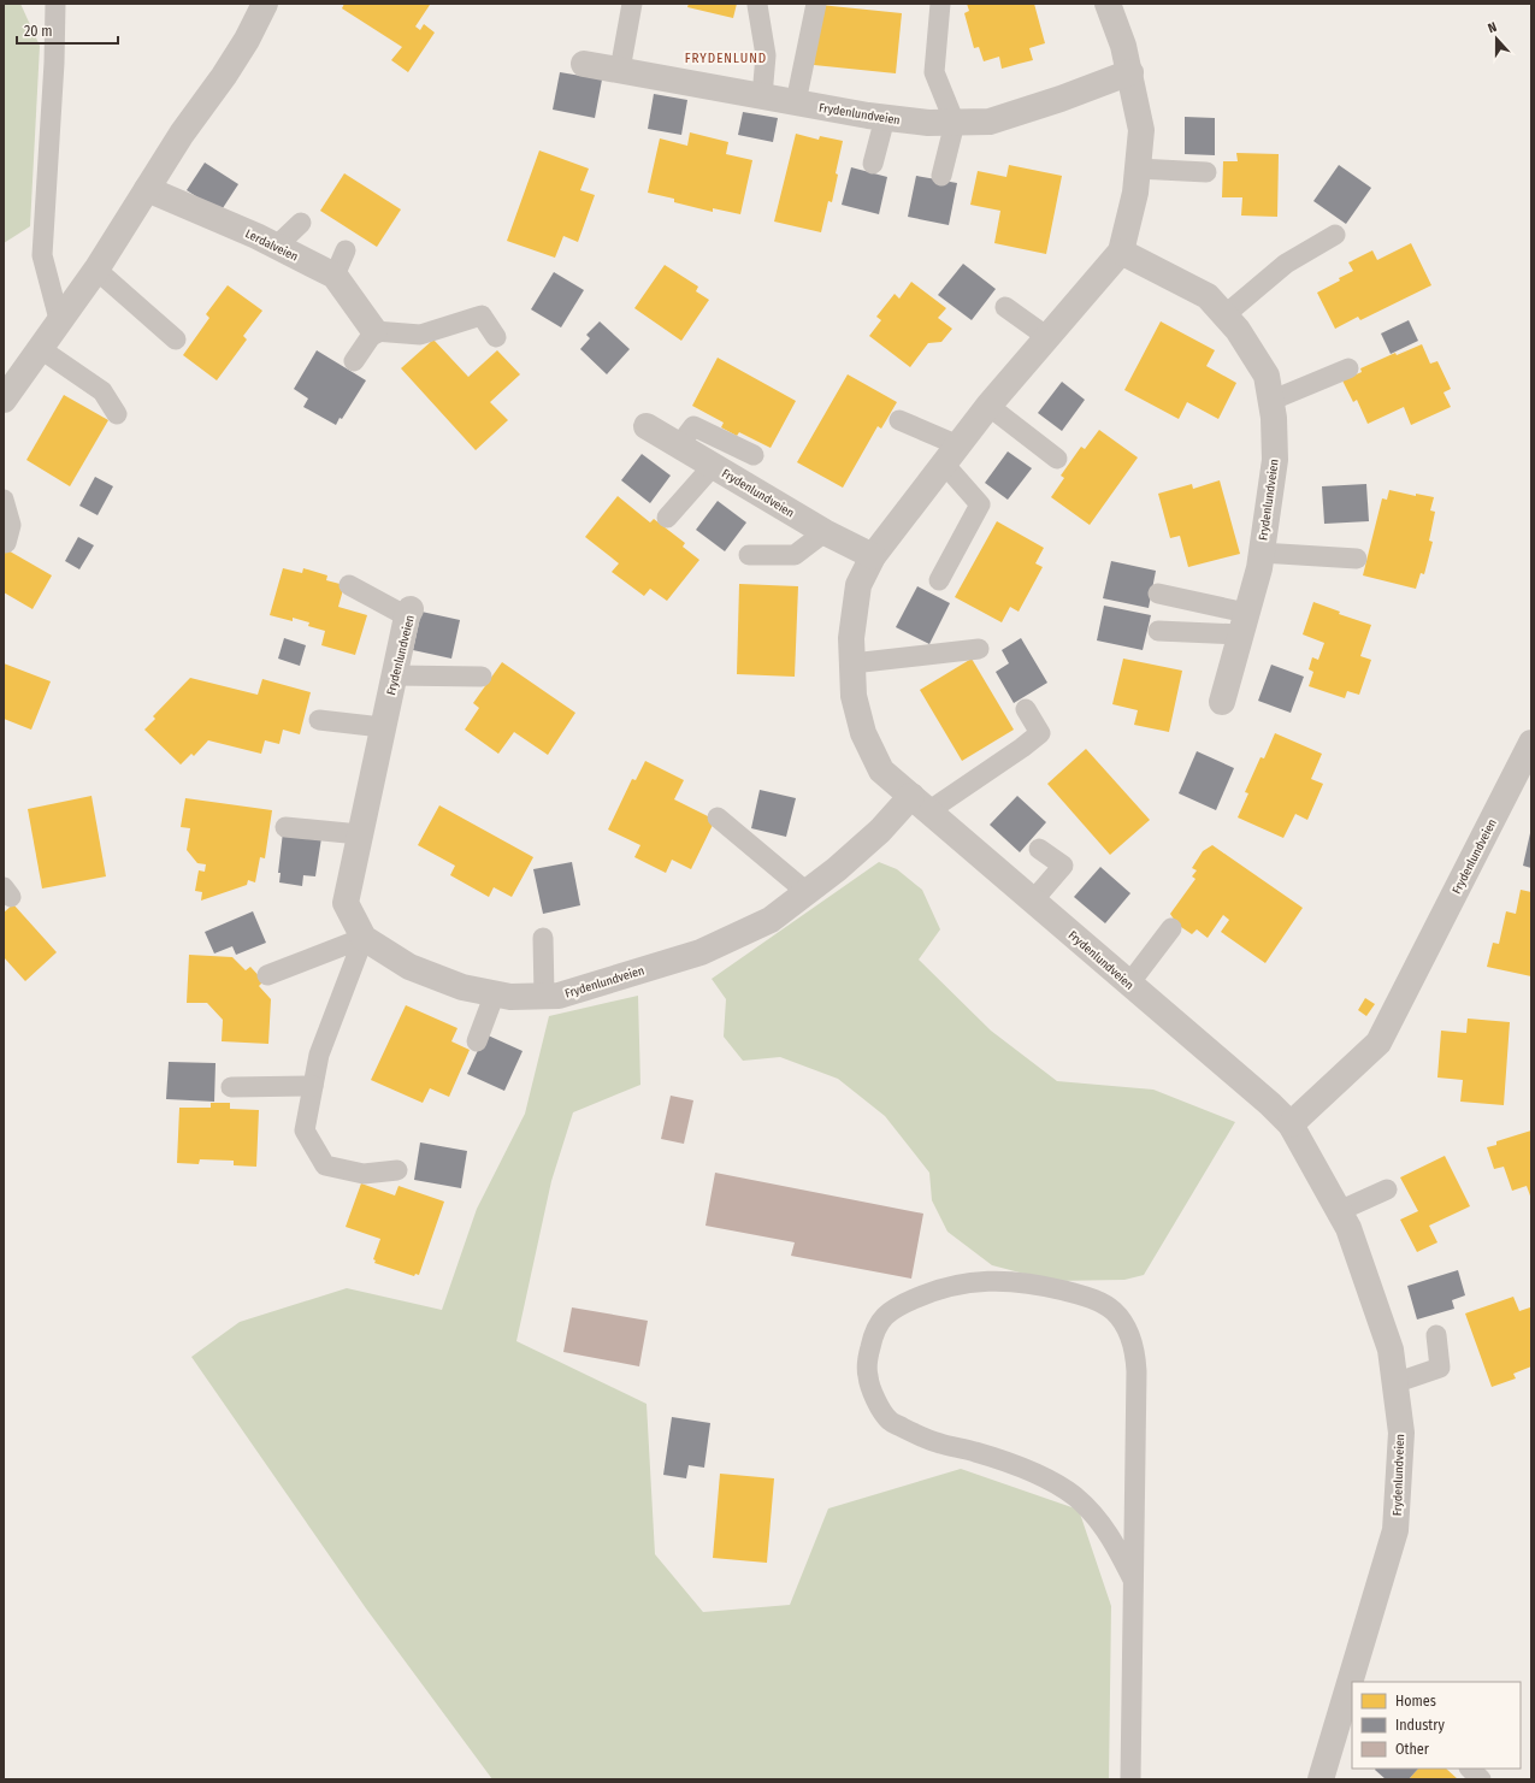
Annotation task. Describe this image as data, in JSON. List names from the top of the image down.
{
  "streets": {
    "street": ["Frydenlundveien", "Lerdalveien"]
  },
  "districts": ["FRYDENLUND"],
  "legend": ["Homes", "Industry", "Other"],
  "scale_bar": "20 m",
  "north": "top"
}
